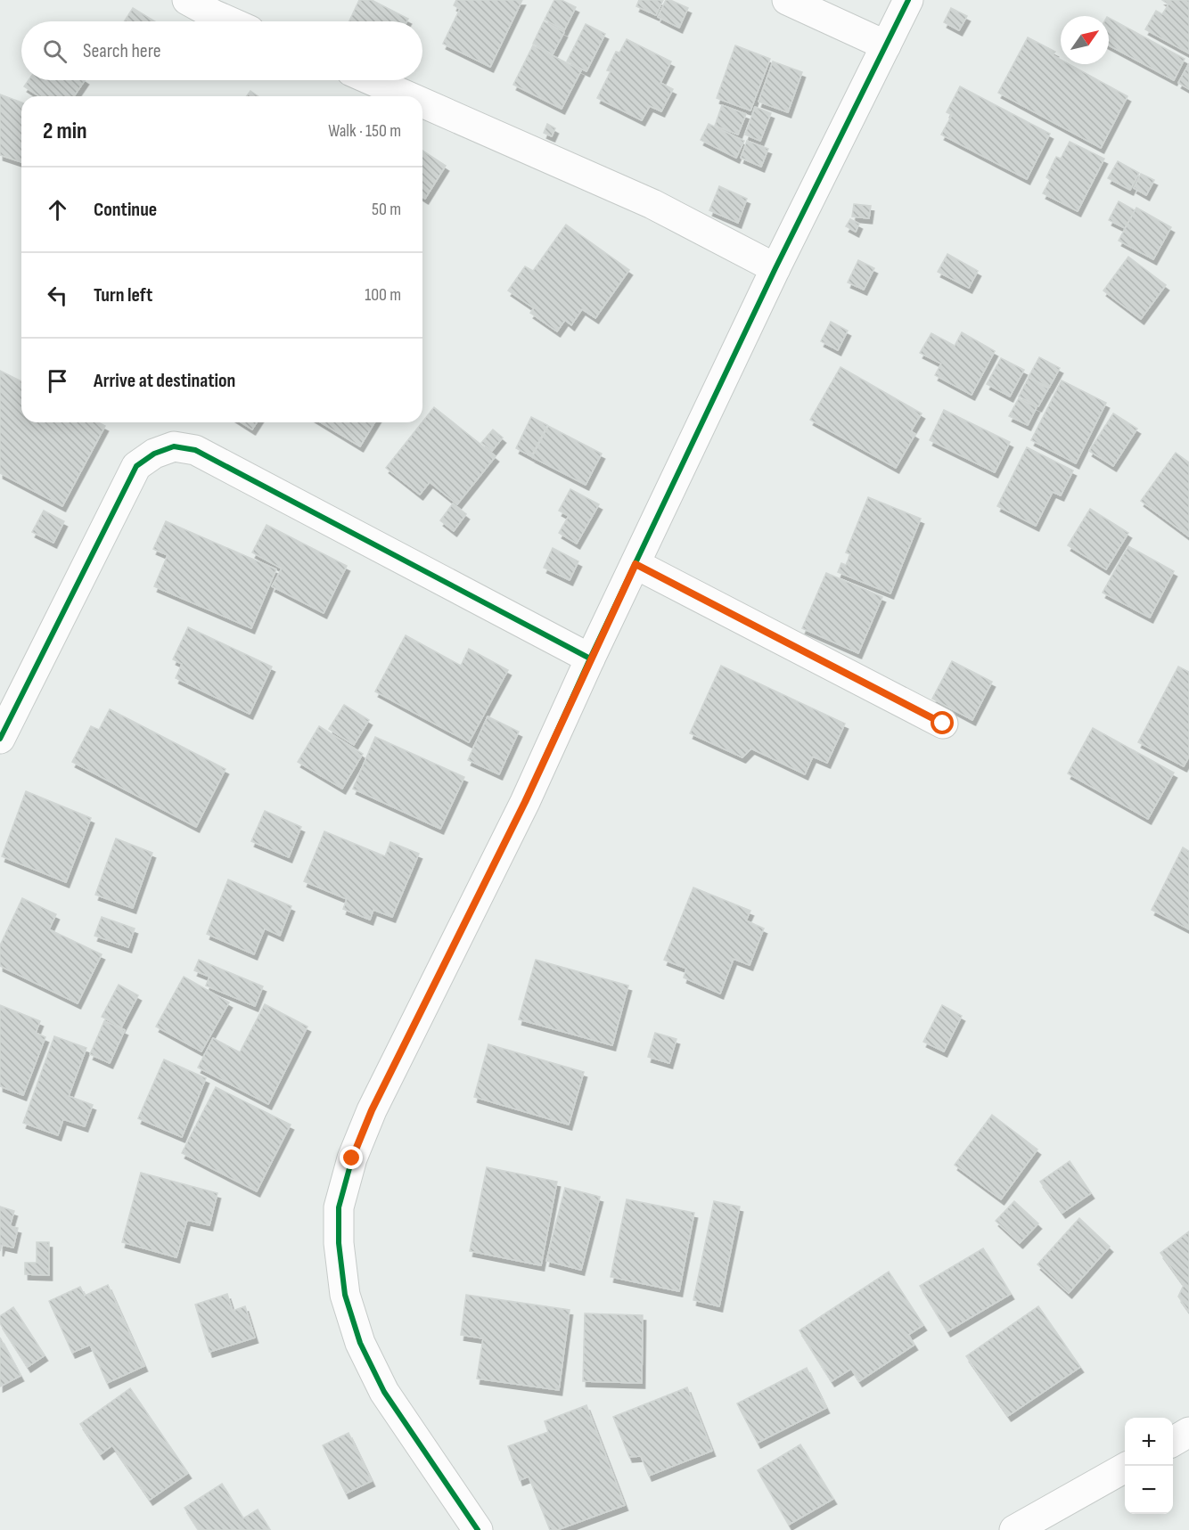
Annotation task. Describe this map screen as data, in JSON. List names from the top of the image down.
{
  "north": "top right",
  "page": {
    "search": "Search here",
    "heading": ["2 min", "Walk · 150 m"],
    "list": [
      ["Continue", "50 m"],
      ["Turn left", "100 m"],
      "Arrive at destination"
    ],
    "map_buttons": ["+", "−"]
  }
}
